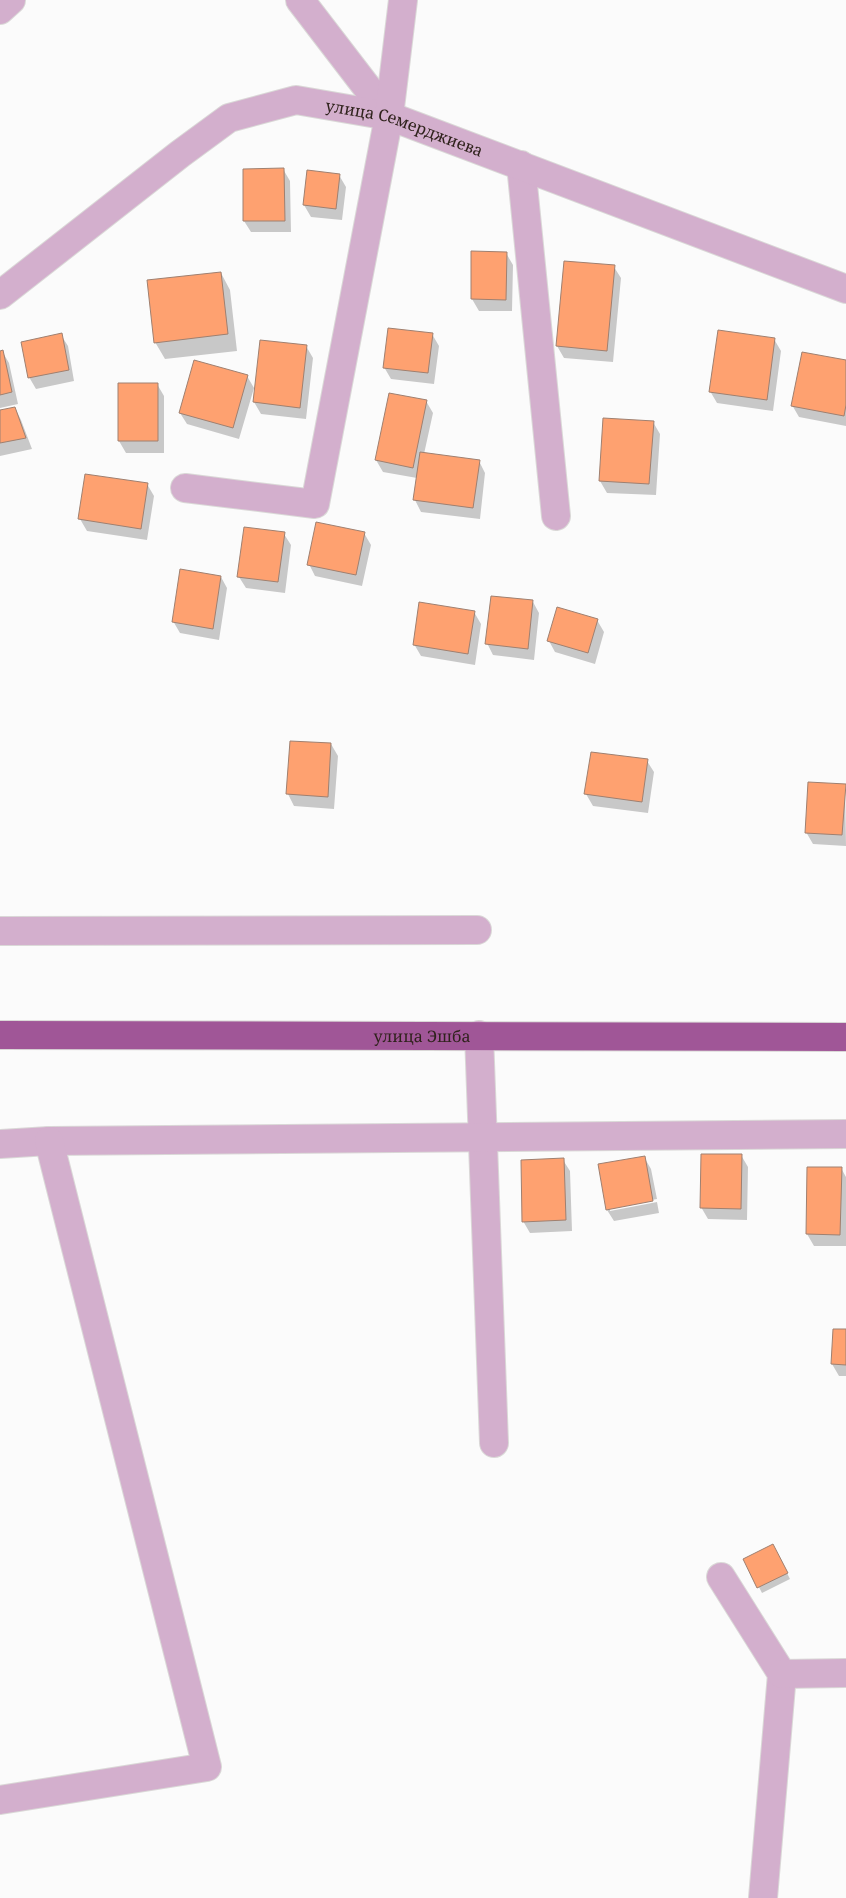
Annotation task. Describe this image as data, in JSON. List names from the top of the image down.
{
  "streets": {
    "highway": ["улица Эшба"],
    "street": ["улица Семерджиева"]
  }
}
